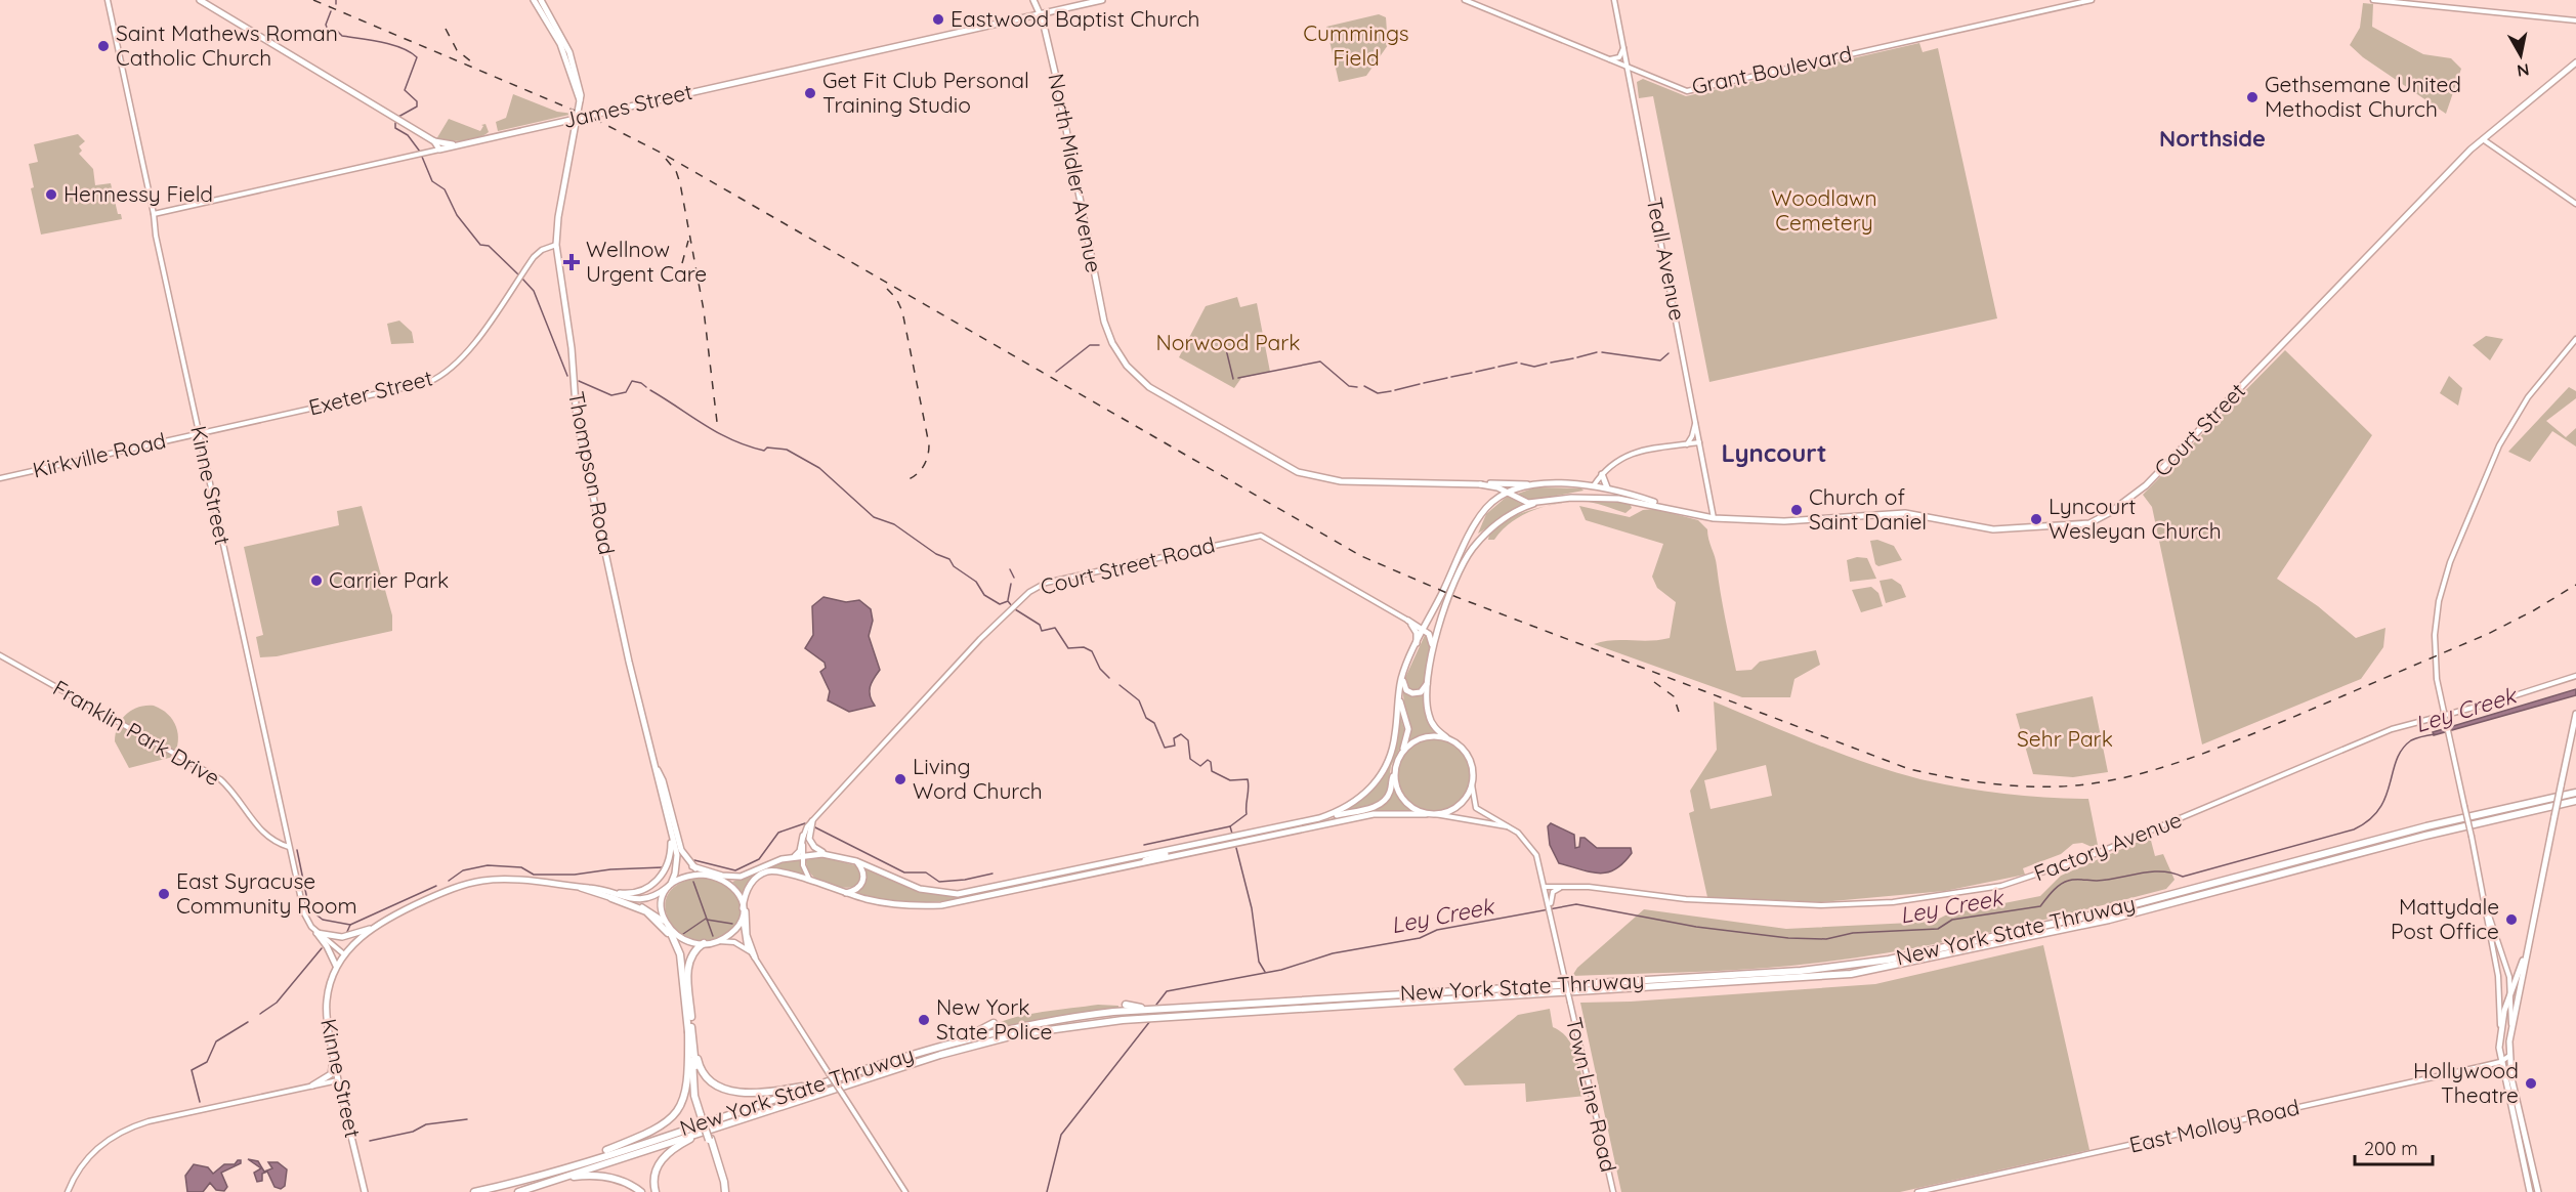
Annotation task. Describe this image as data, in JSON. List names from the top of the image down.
{
  "streets": {
    "highway": ["New York State Thruway"],
    "main road": [
      "James Street",
      "North Midler Avenue",
      "Court Street",
      "Thompson Road",
      "Kinne Street"
    ],
    "street": [
      "Grant Boulevard",
      "Teall Avenue",
      "Exeter Street",
      "Kirkville Road",
      "Court Street Road",
      "Franklin Park Drive",
      "Factory Avenue",
      "Town Line Road",
      "East Molloy Road"
    ]
  },
  "crossings": [
    ["Grant Boulevard", "Teall Avenue"],
    ["James Street", "North Midler Avenue"],
    ["James Street", "Thompson Road"],
    ["James Street", "Kinne Street"],
    ["Teall Avenue", "Court Street"],
    ["Exeter Street", "Kirkville Road"],
    ["Exeter Street", "Thompson Road"],
    ["Exeter Street", "Kinne Street"],
    ["Kirkville Road", "Kinne Street"],
    ["Kinne Street", "Franklin Park Drive"]
  ],
  "districts": ["Northside", "Lyncourt"],
  "water": ["Ley Creek"],
  "parks": [
    "Cummings Field",
    "Woodlawn Cemetery",
    "Norwood Park",
    "Sehr Park"
  ],
  "places": {
    "other": [
      "Eastwood Baptist Church",
      "Saint Mathews Roman Catholic Church",
      "Get Fit Club Personal Training Studio",
      "Gethsemane United Methodist Church",
      "Hennessy Field",
      "Church of Saint Daniel",
      "Lyncourt Wesleyan Church",
      "Carrier Park",
      "Living Word Church",
      "East Syracuse Community Room",
      "Mattydale Post Office",
      "New York State Police",
      "Hollywood Theatre"
    ],
    "health": ["Wellnow Urgent Care"]
  },
  "scale_bar": "200 m",
  "north": "bottom"
}
